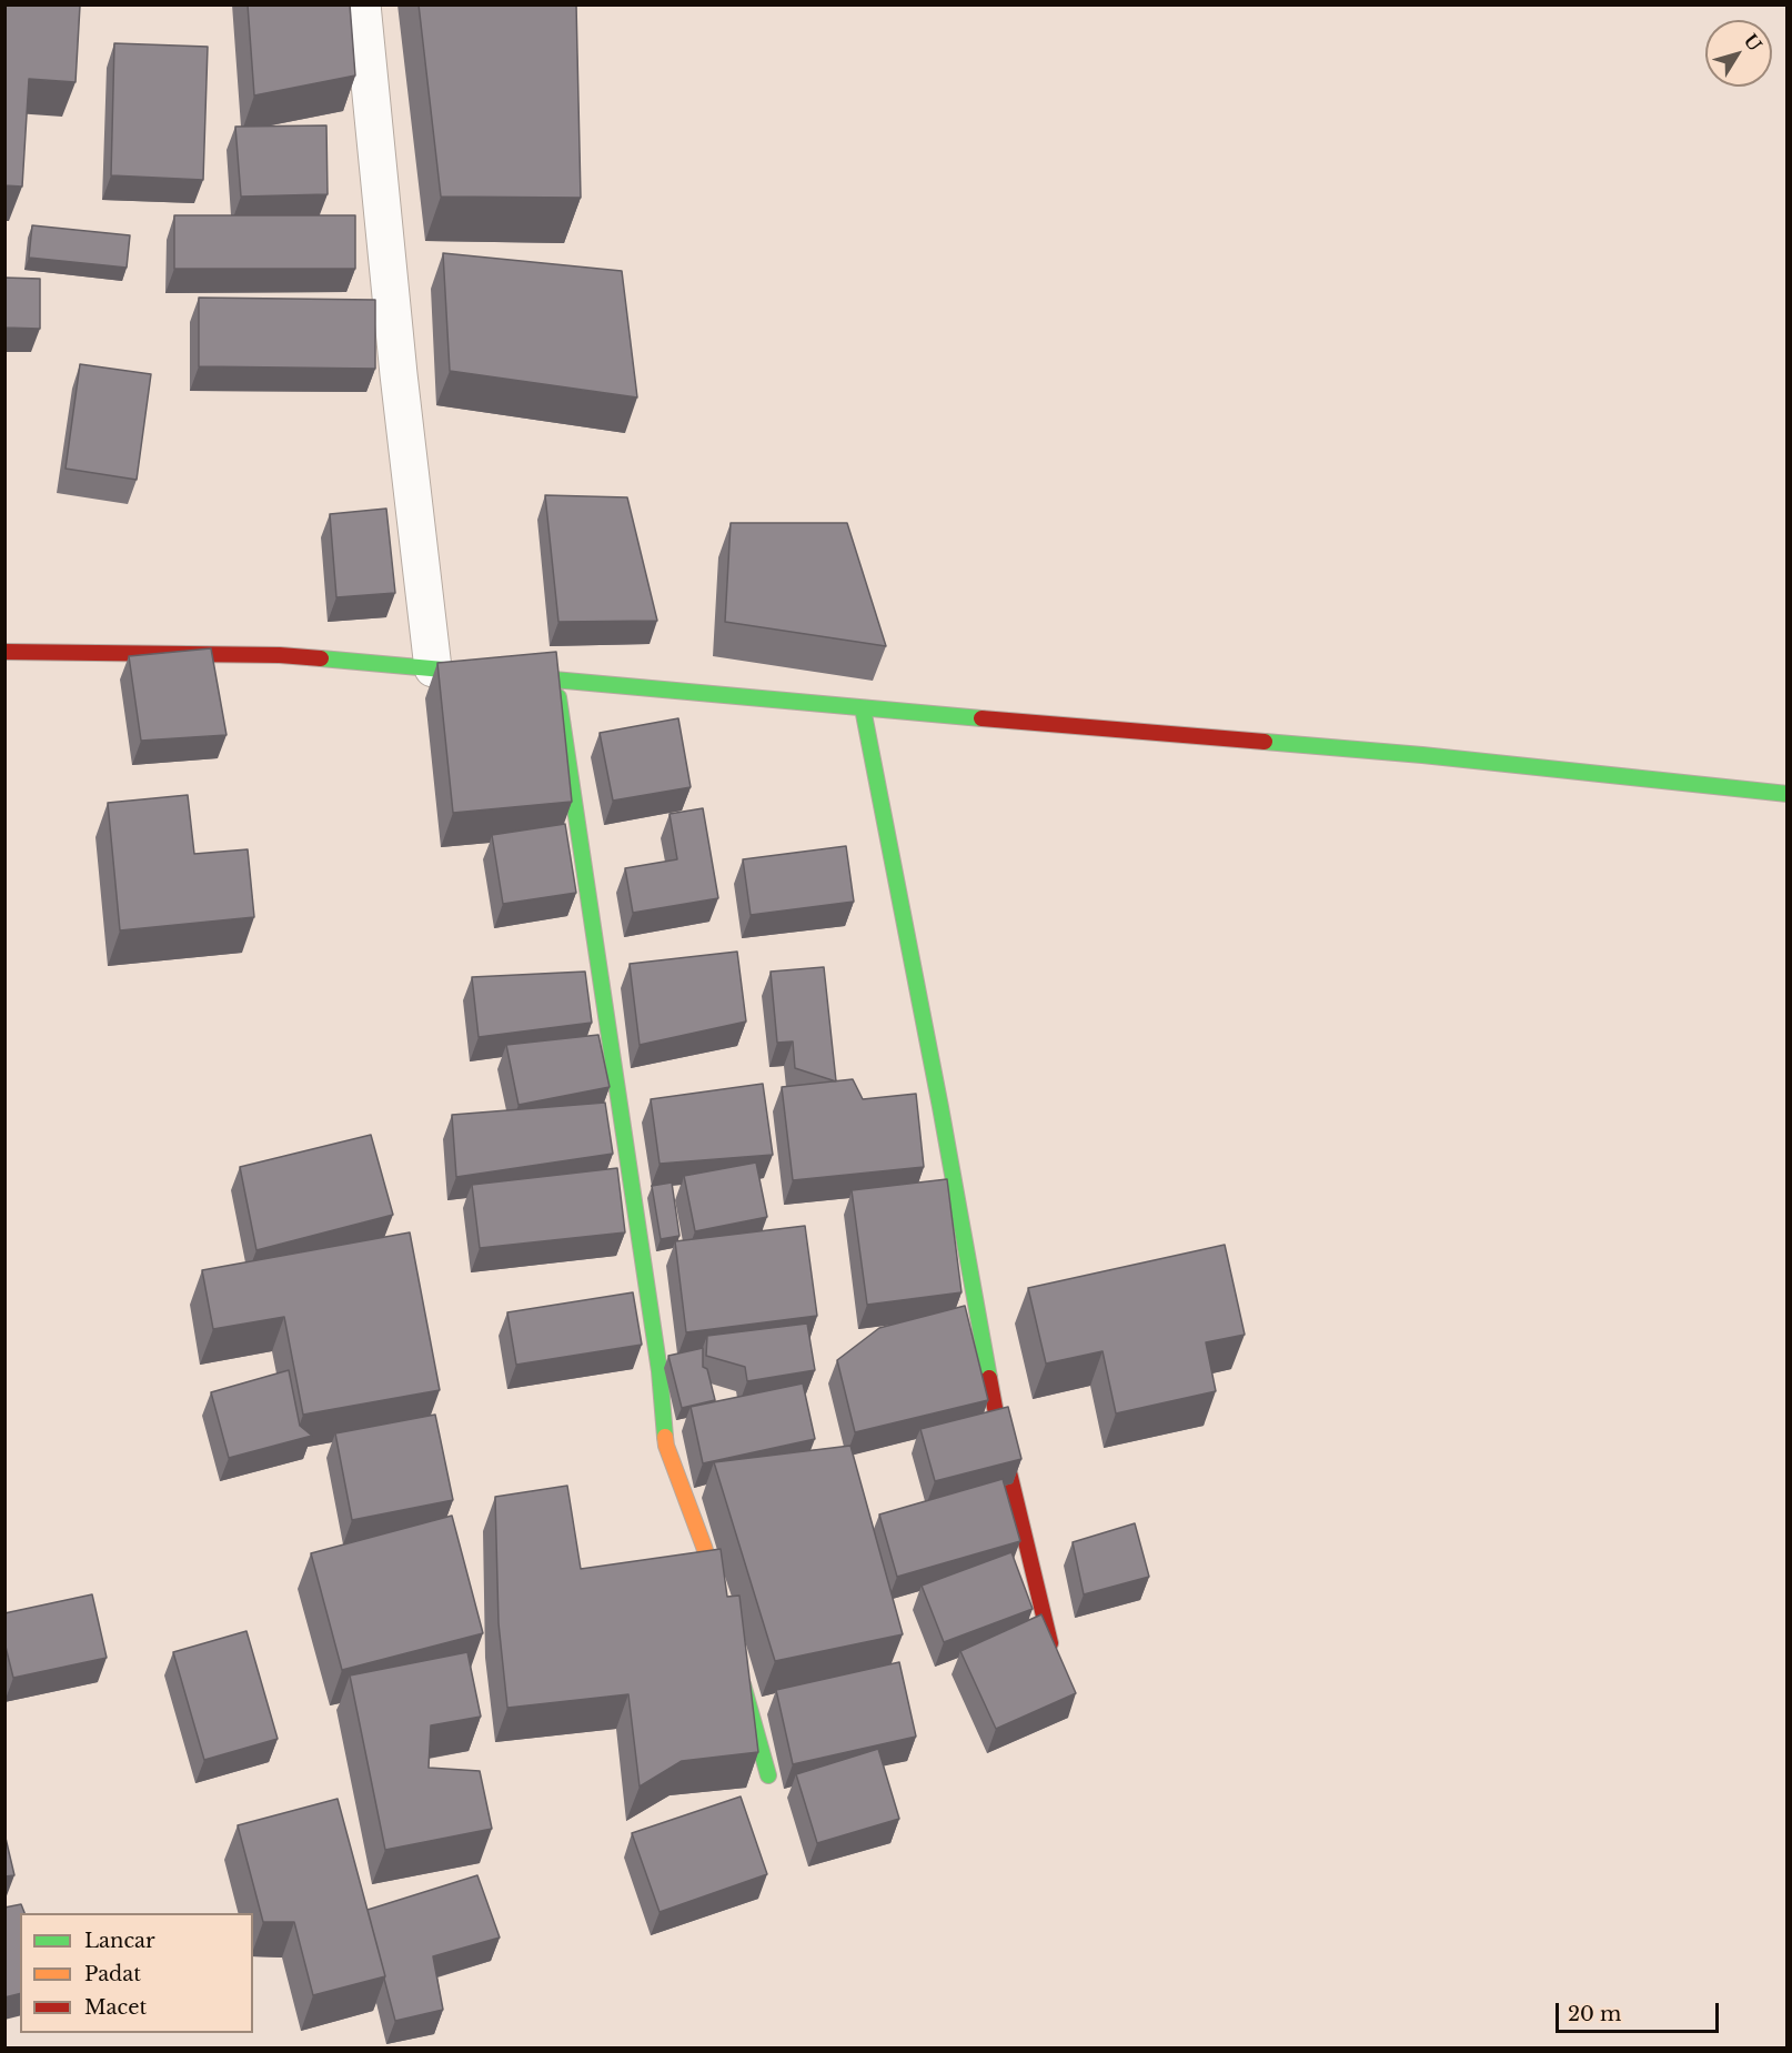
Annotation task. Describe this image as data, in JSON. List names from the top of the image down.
{
  "legend": ["Lancar", "Padat", "Macet"],
  "scale_bar": "20 m",
  "north": "top right"
}
